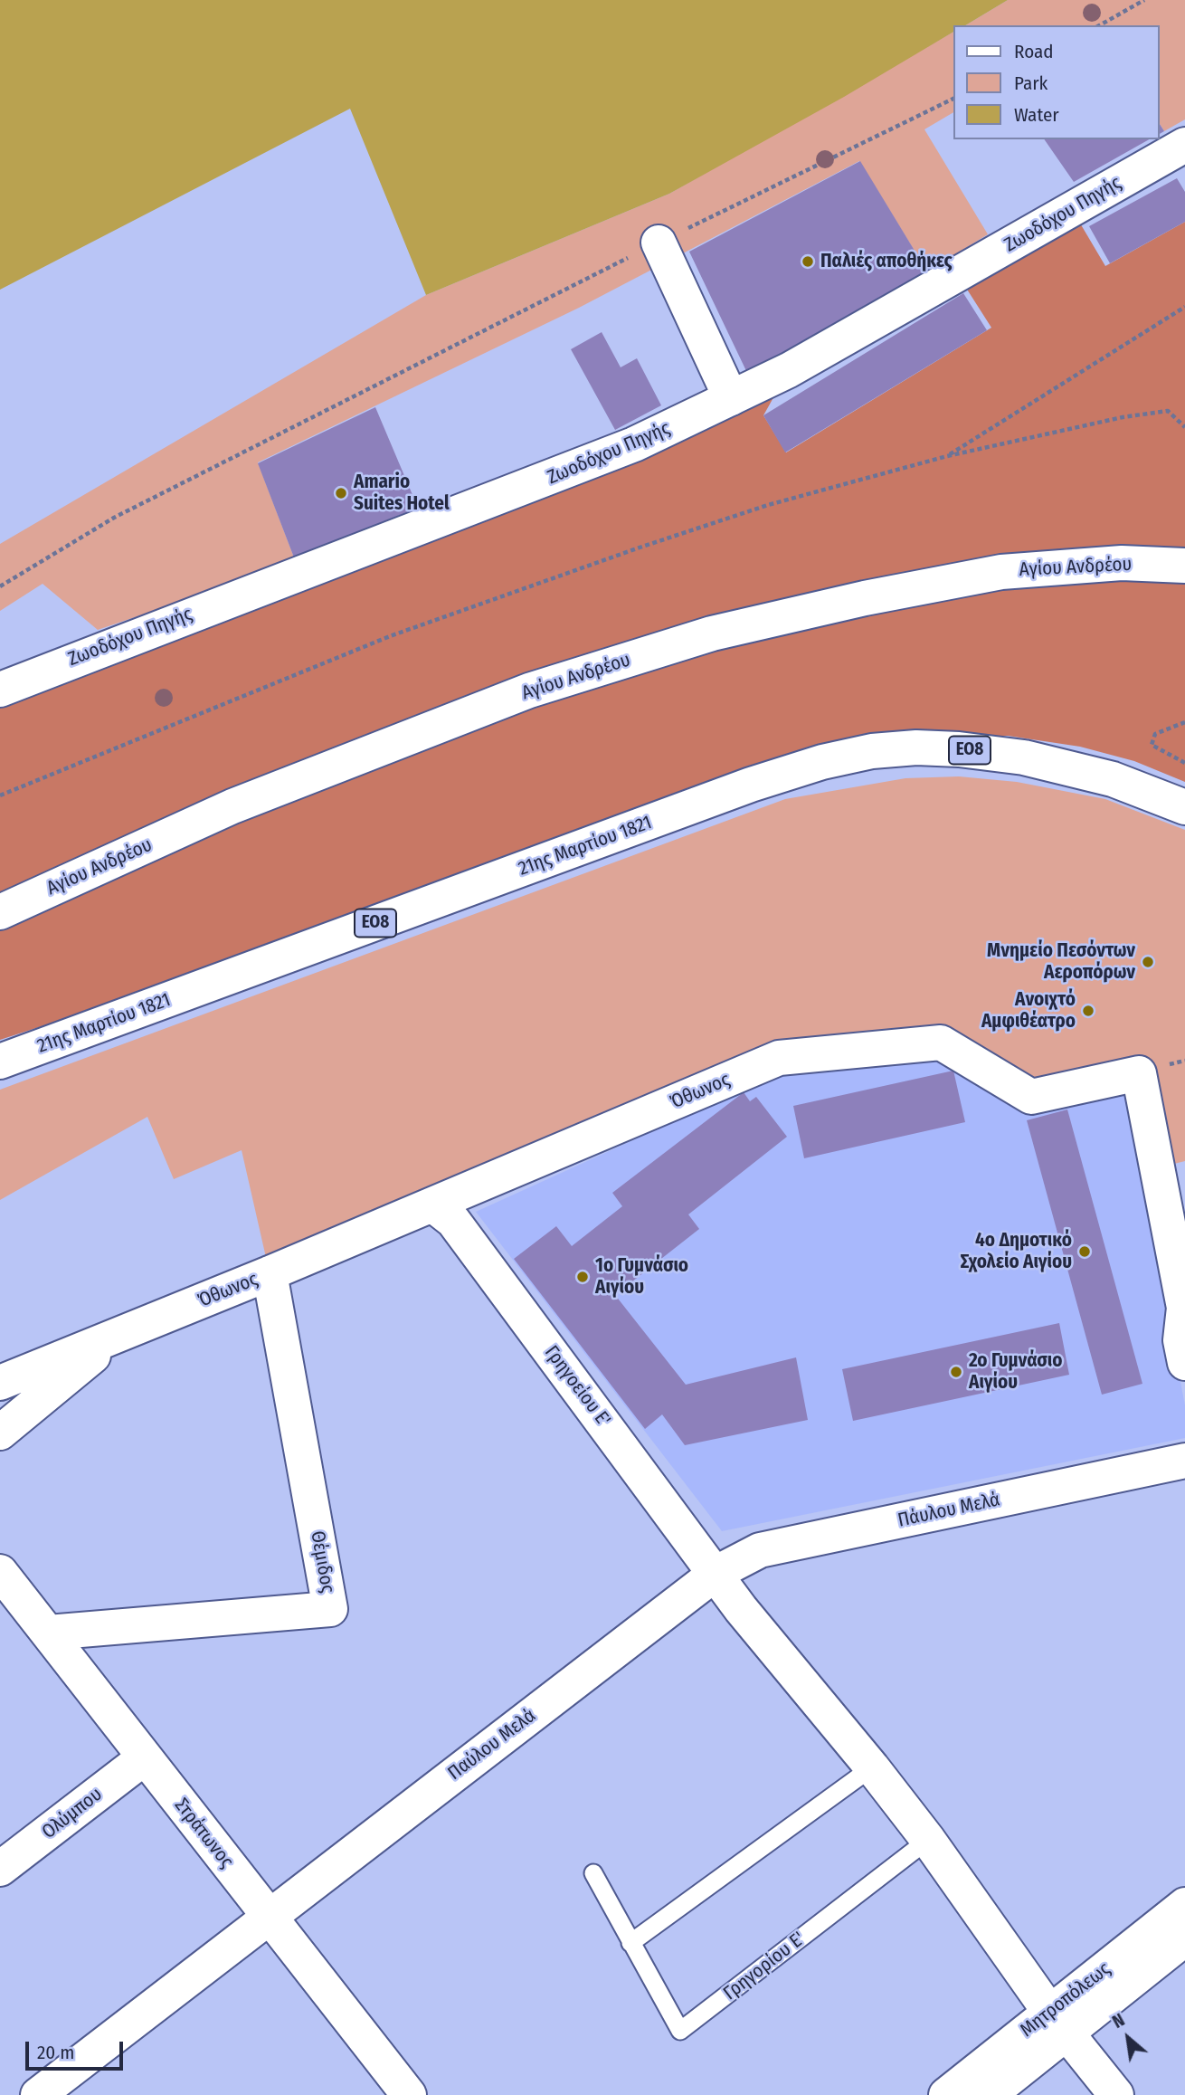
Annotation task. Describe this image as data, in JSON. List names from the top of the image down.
{
  "streets": {
    "street": [
      "Ζωοδόχου Πηγής",
      "Αγίου Ανδρέου",
      "ΕΟ8",
      "21ης Μαρτίου 1821",
      "Όθωνος",
      "Γρηγοείου Ε'",
      "Πάυλου Μελά",
      "Θέμιδος",
      "Παύλου Μελά",
      "Ολύμπου",
      "Στράτωνος",
      "Μητροπόλεως"
    ],
    "lane": ["Γρηγορίου Ε'"]
  },
  "crossings": [
    ["Όθωνος", "Γρηγοείου Ε'"],
    ["Όθωνος", "Θέμιδος"],
    ["Γρηγοείου Ε'", "Πάυλου Μελά"],
    ["Γρηγοείου Ε'", "Παύλου Μελά"],
    ["Πάυλου Μελά", "Παύλου Μελά"],
    ["Θέμιδος", "Στράτωνος"],
    ["Παύλου Μελά", "Στράτωνος"],
    ["Ολύμπου", "Στράτωνος"]
  ],
  "places": [
    "Παλιές αποθήκες",
    "Amario Suites Hotel",
    "Μνημείο Πεσόντων Αεροπόρων",
    "Aνοιχτό Aμφιθέατρο",
    "4ο Δημοτικό Σχολείο Αιγίου",
    "1ο Γυμνάσιο Αιγίου",
    "2ο Γυμνάσιο Αιγίου"
  ],
  "legend": ["Road", "Park", "Water"],
  "scale_bar": "20 m",
  "north": "top left"
}
